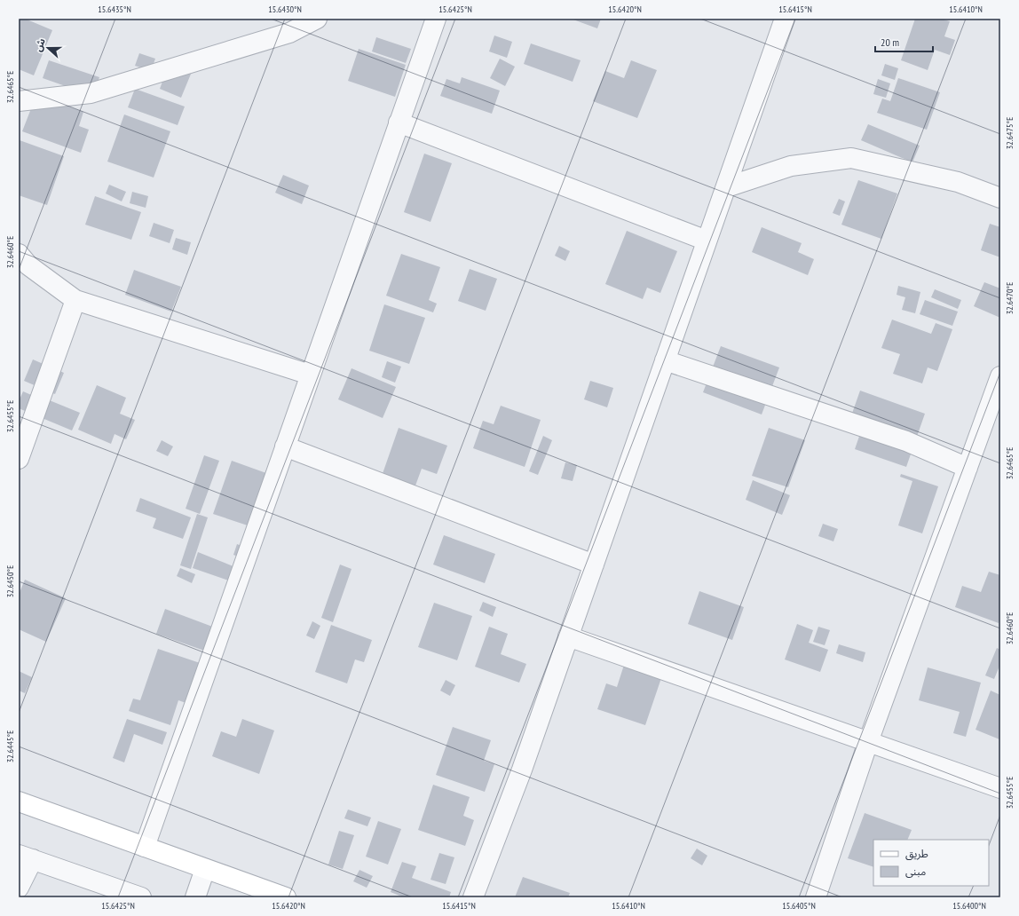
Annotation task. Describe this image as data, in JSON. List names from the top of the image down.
{
  "legend": ["طريق", "مبنى"],
  "scale_bar": "20 m",
  "north": "left",
  "coordinates": [
    "15.6435°N",
    "15.6430°N",
    "15.6425°N",
    "15.6420°N",
    "15.6415°N",
    "15.6410°N",
    "32.6465°E",
    "32.6475°E",
    "32.6460°E",
    "32.6470°E",
    "32.6455°E",
    "32.6450°E",
    "32.6445°E",
    "15.6405°N",
    "15.6400°N"
  ]
}
